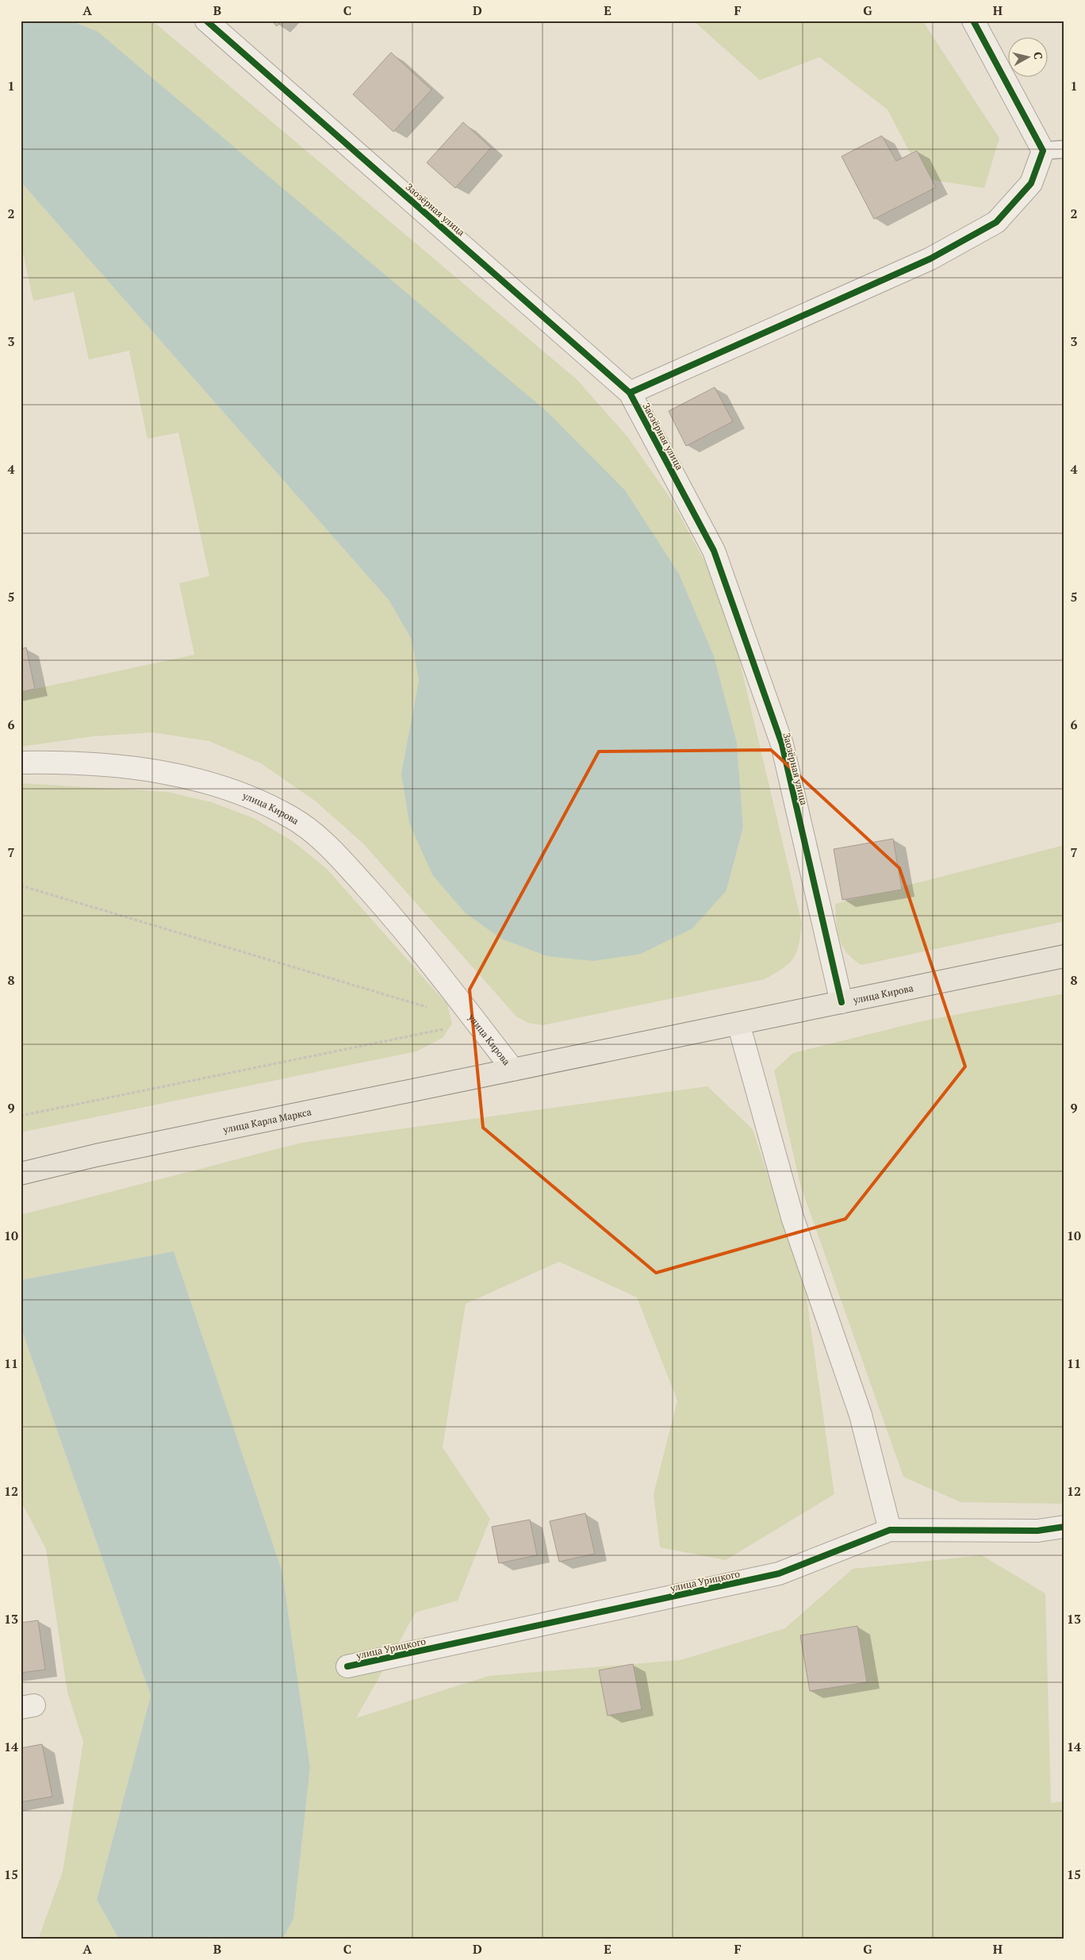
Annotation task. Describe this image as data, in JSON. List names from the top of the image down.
{
  "streets": {
    "main road": ["улица Кирова", "улица Карла Маркса"],
    "street": ["Заозёрная улица", "улица Урицкого"]
  },
  "crossings": [
    ["Заозёрная улица", "улица Кирова"],
    ["улица Кирова", "улица Карла Маркса"]
  ],
  "north": "right",
  "grid": {
    "columns": [
      "A",
      "B",
      "C",
      "D",
      "E",
      "F",
      "G",
      "H"
    ],
    "rows": [
      "1",
      "2",
      "3",
      "4",
      "5",
      "6",
      "7",
      "8",
      "9",
      "10",
      "11",
      "12",
      "13",
      "14",
      "15"
    ]
  }
}
